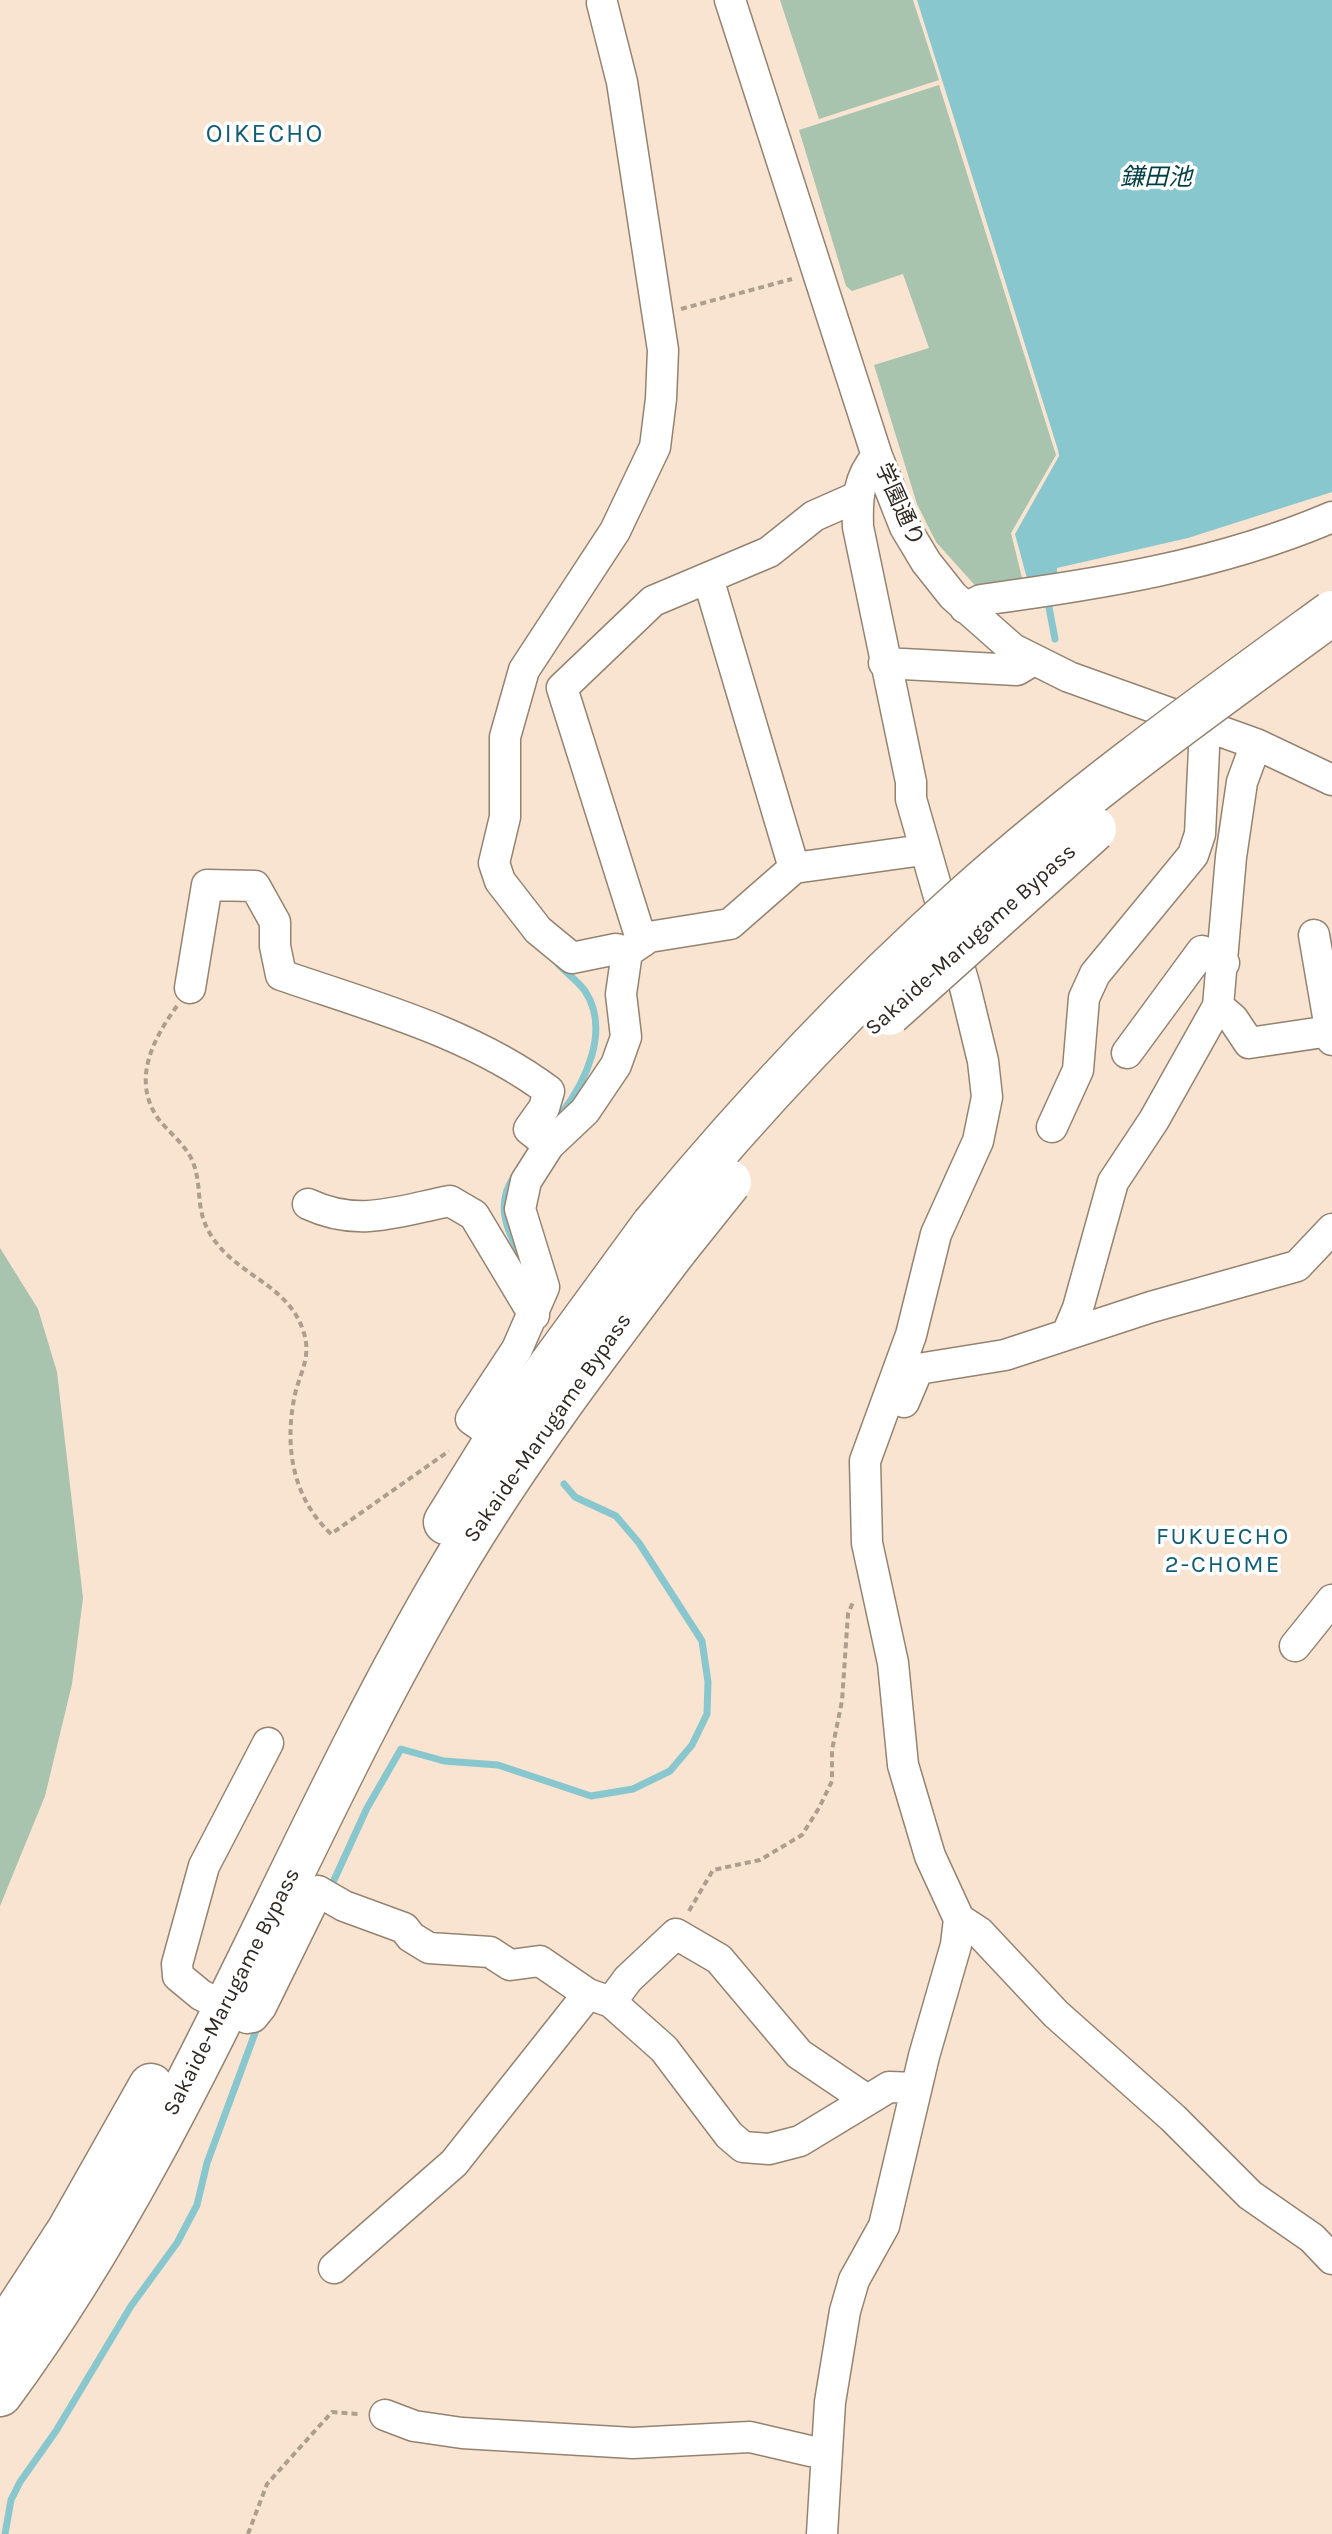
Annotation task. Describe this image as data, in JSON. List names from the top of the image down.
{
  "streets": {
    "highway": ["Sakaide-Marugame Bypass"],
    "street": ["学園通り"]
  },
  "districts": ["OIKECHO", "FUKUECHO 2-CHOME"],
  "water": ["鎌田池"]
}
